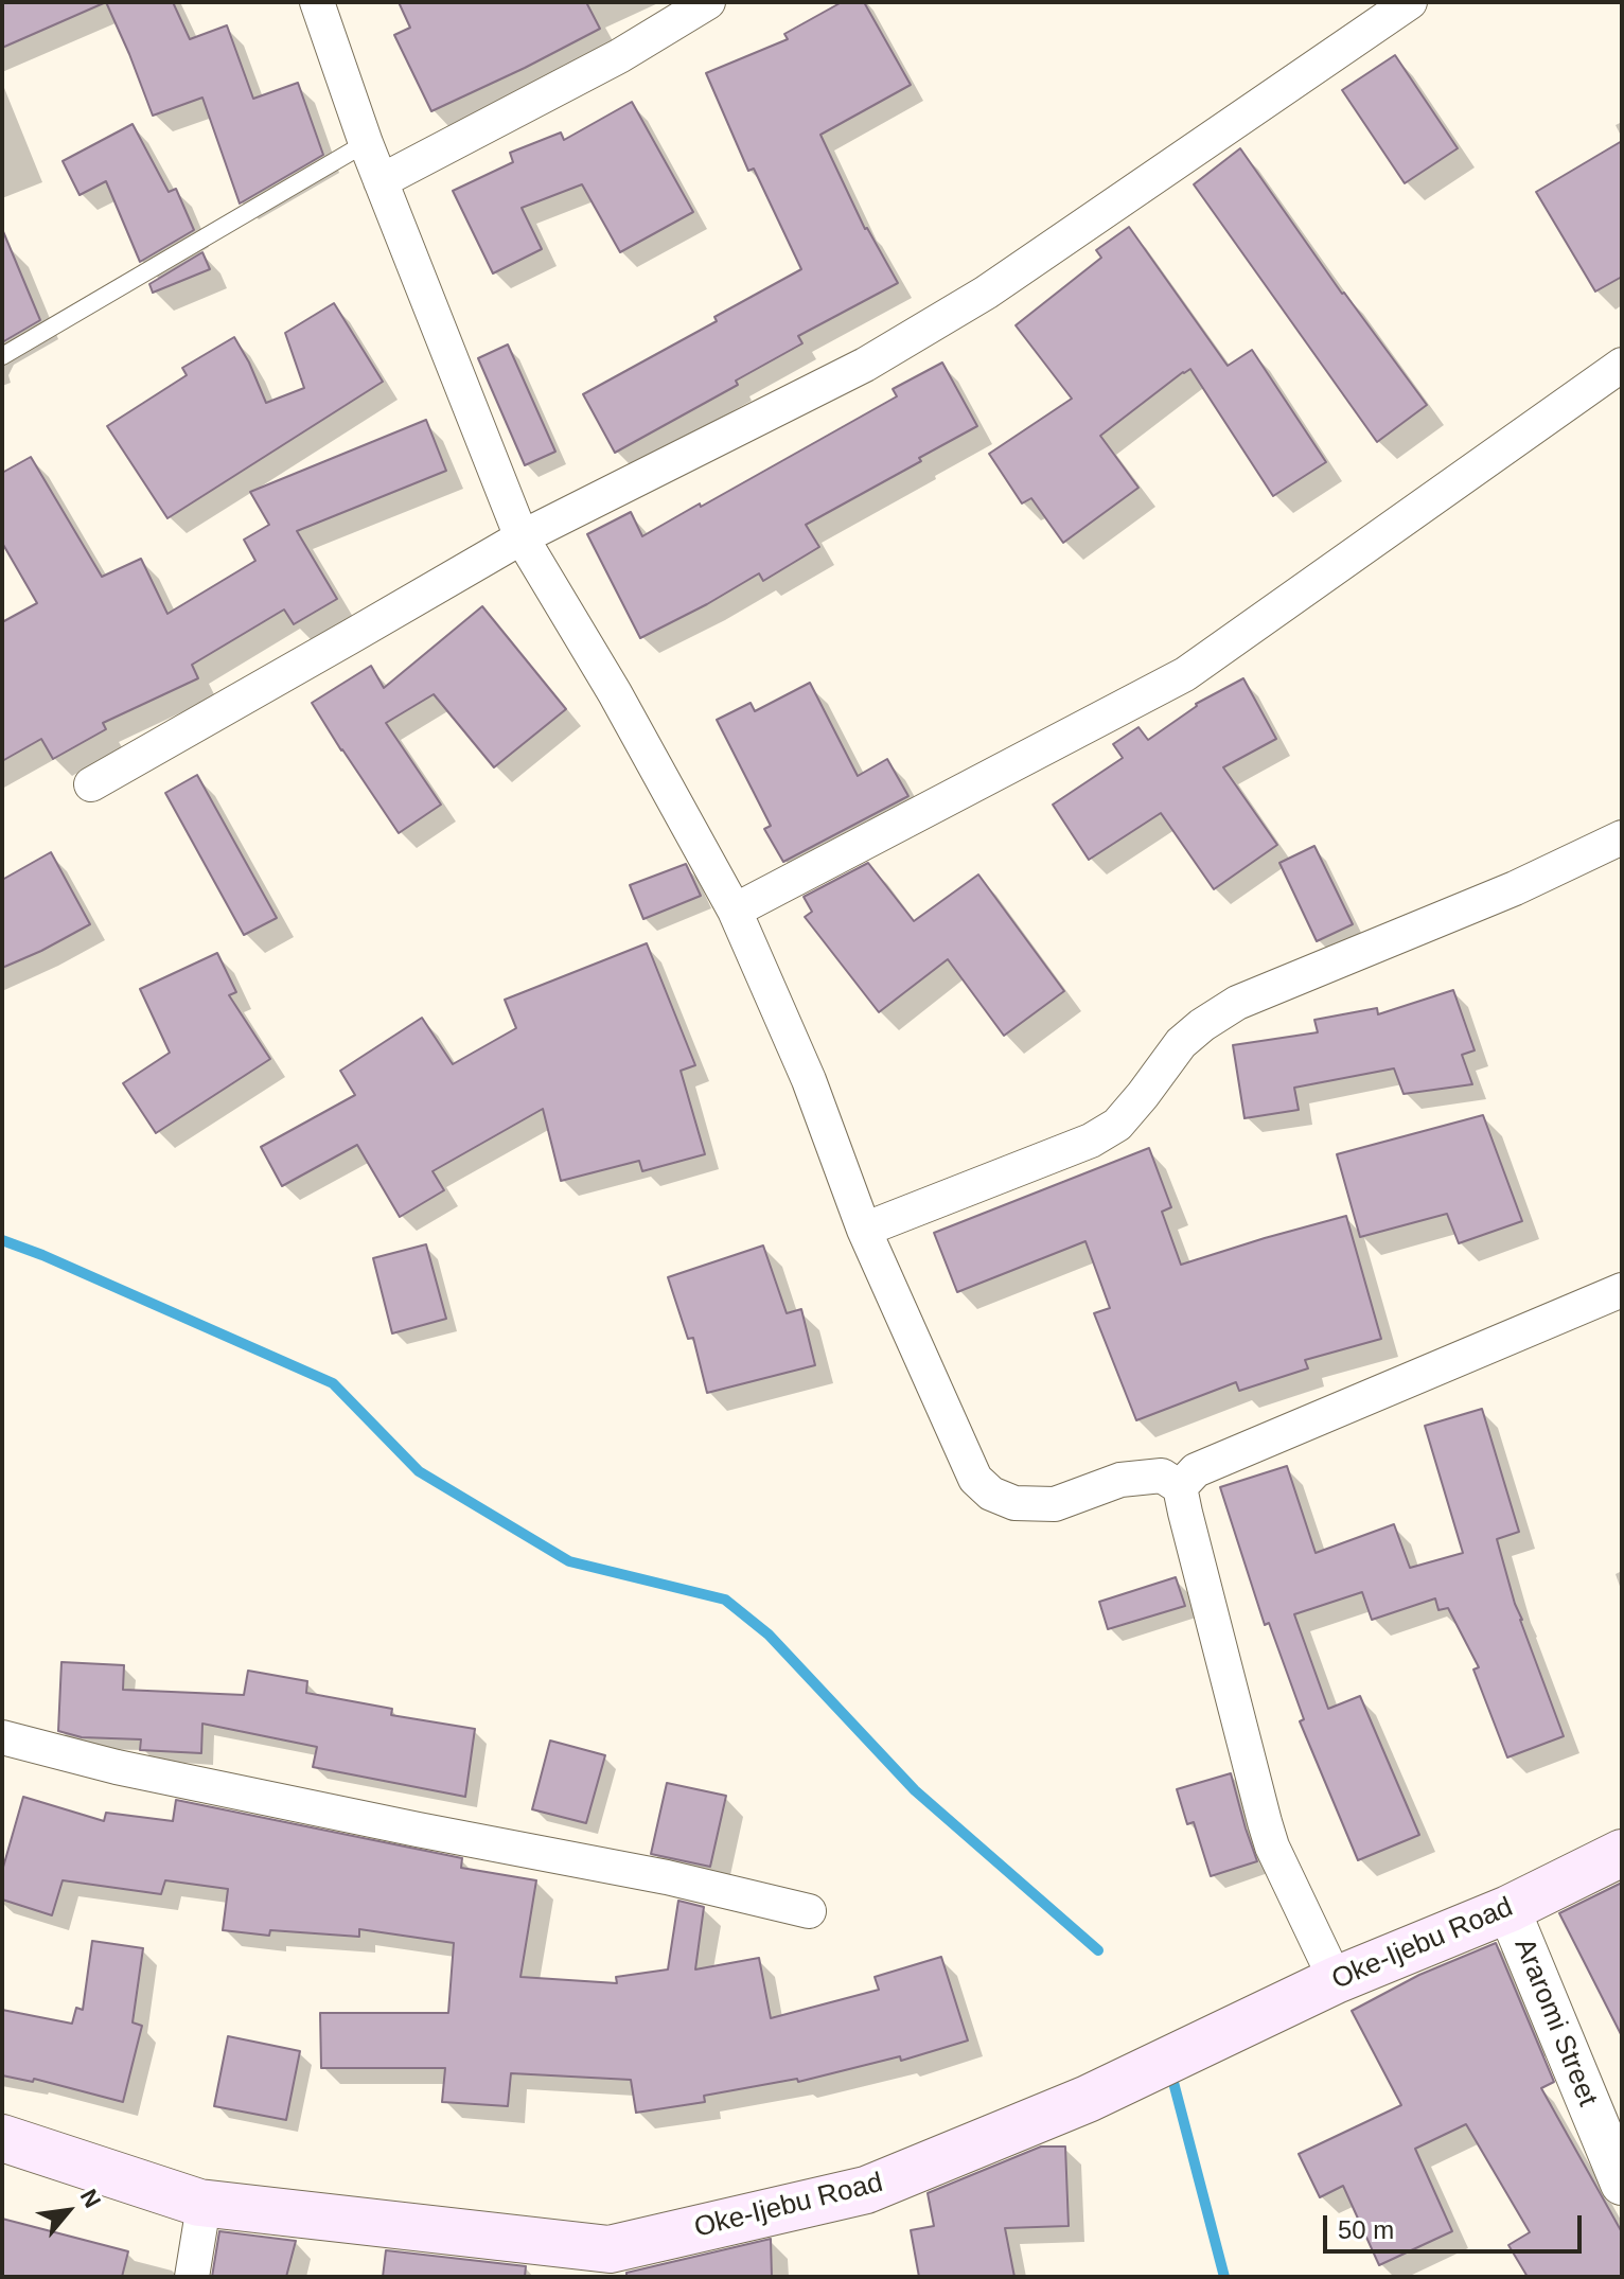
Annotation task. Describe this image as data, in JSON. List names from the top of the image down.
{
  "streets": {
    "main road": ["Oke-Ijebu Road"],
    "street": ["Araromi Street"]
  },
  "crossings": [
    ["Oke-Ijebu Road", "Araromi Street"]
  ],
  "scale_bar": "50 m",
  "north": "top right"
}
